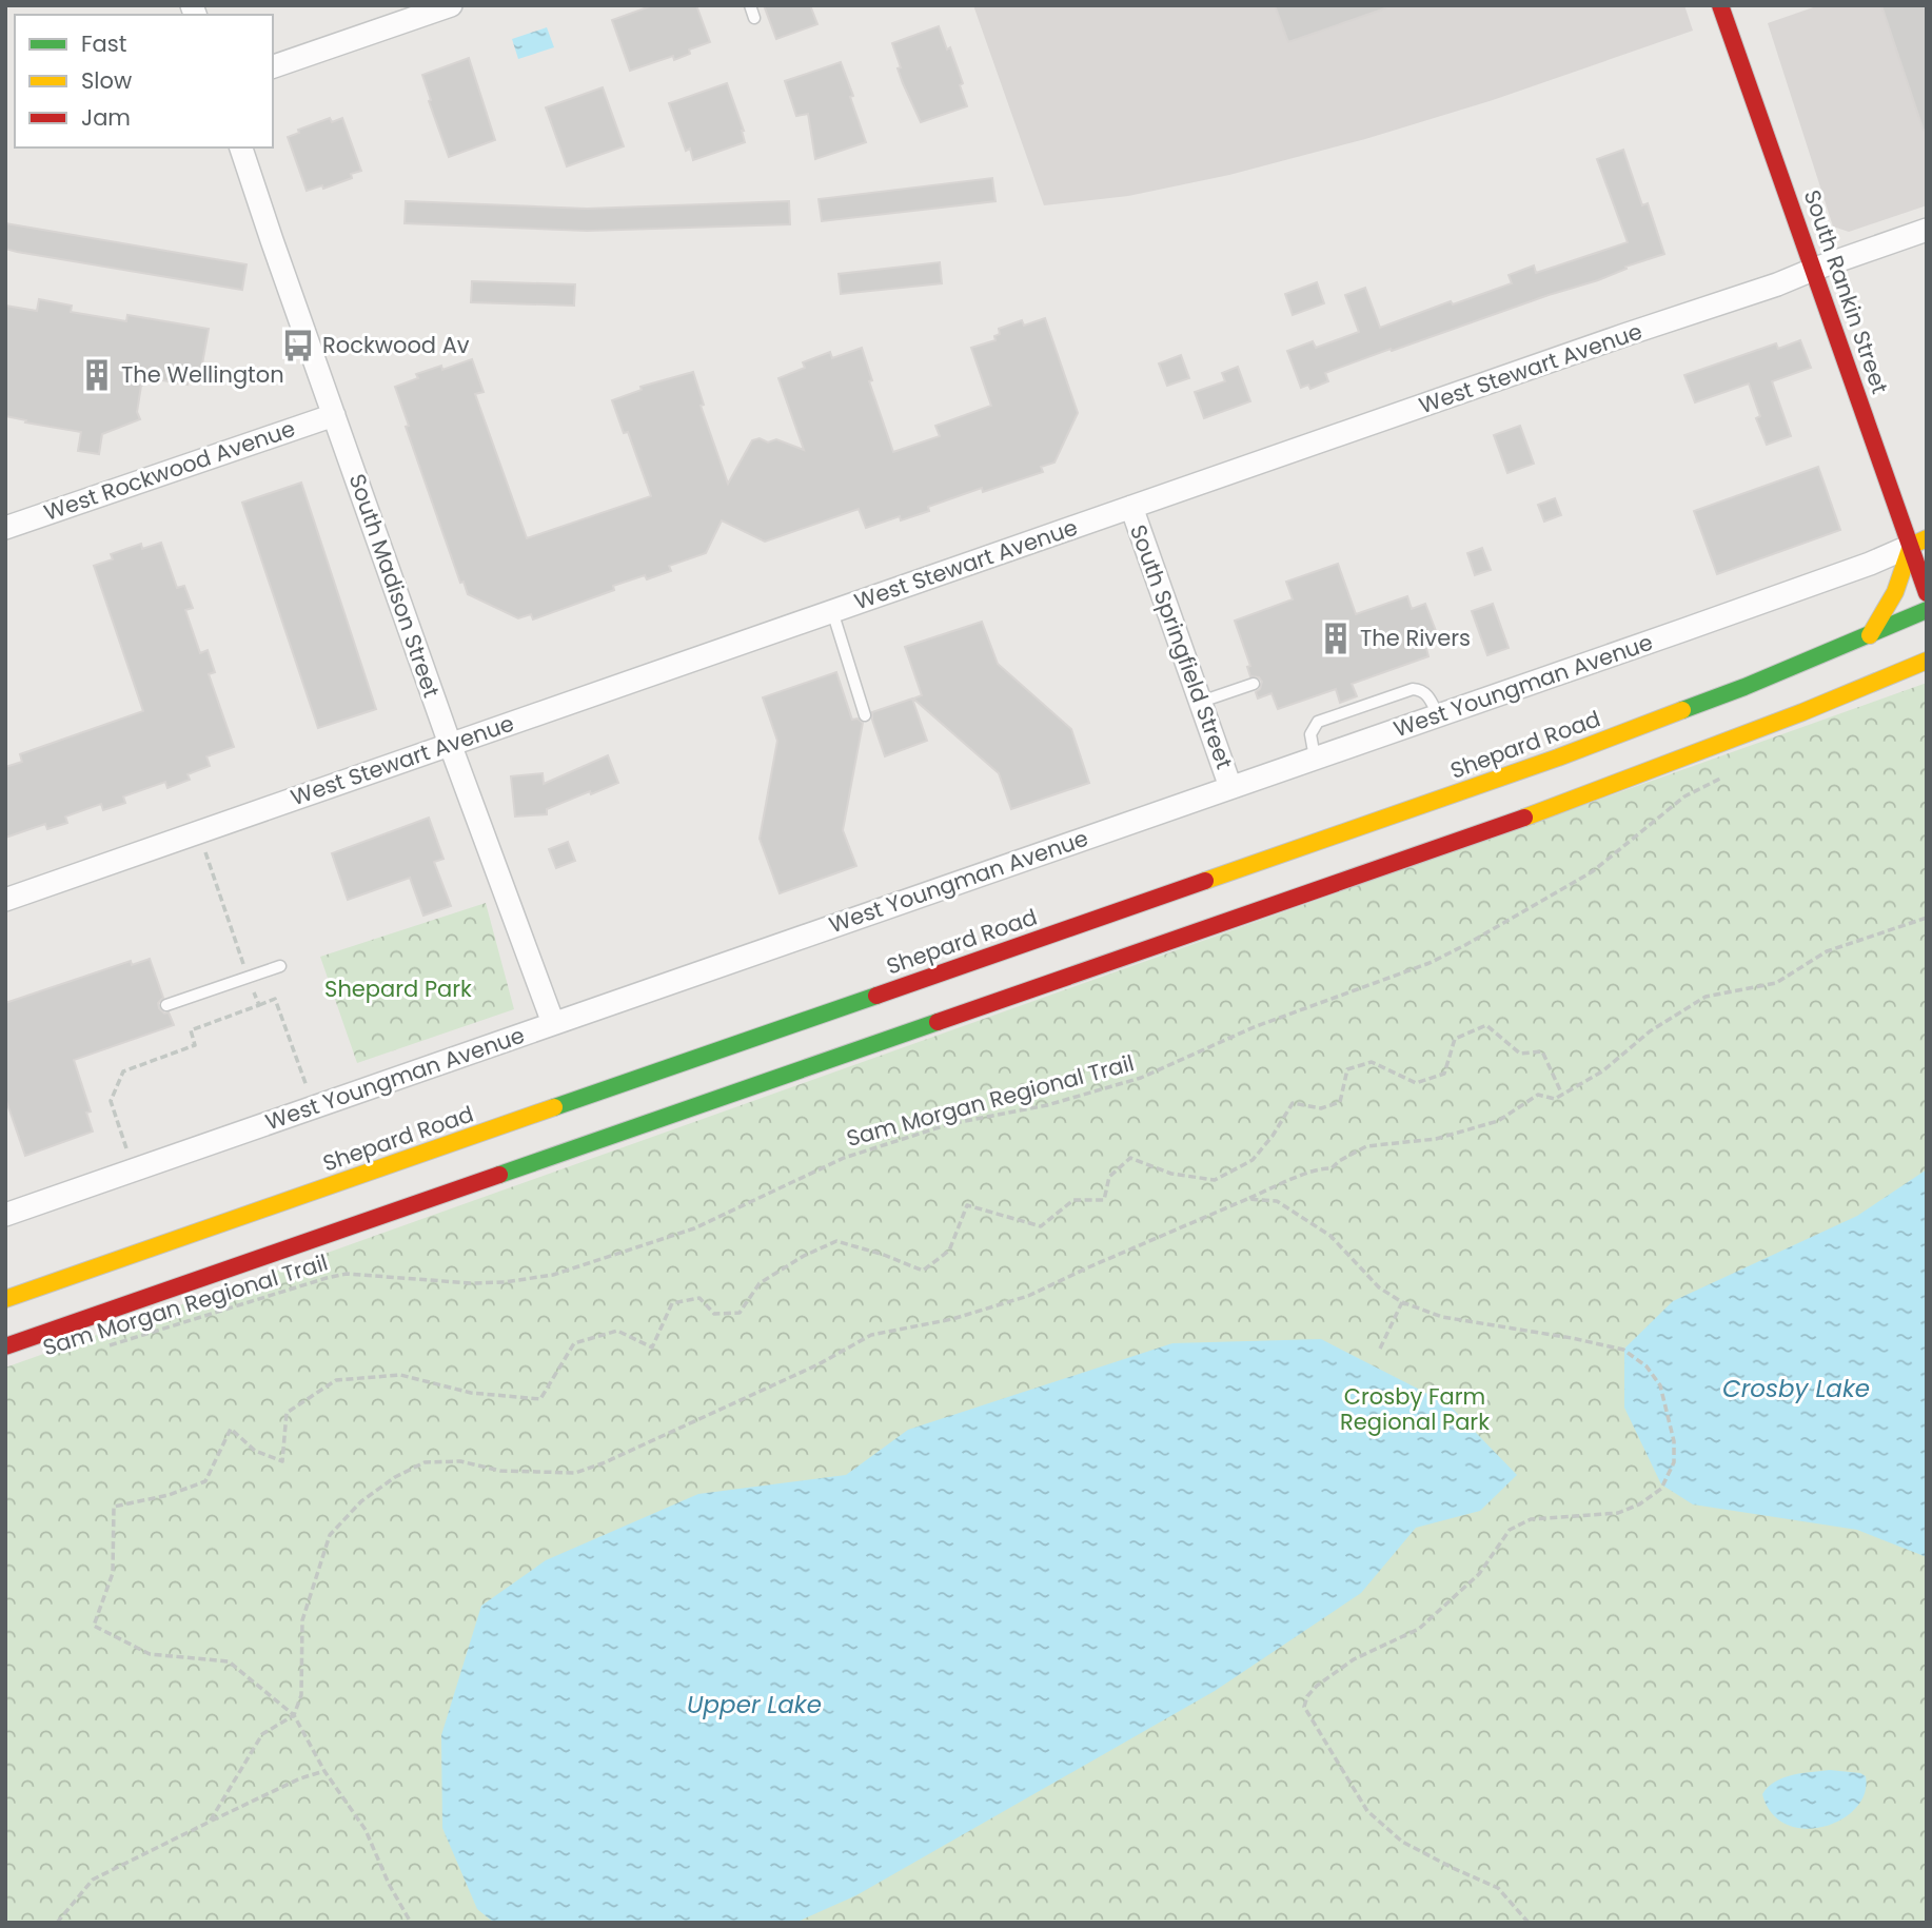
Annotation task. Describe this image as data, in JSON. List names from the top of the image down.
{
  "streets": {
    "main road": ["South Rankin Street", "Shepard Road"],
    "street": [
      "West Stewart Avenue",
      "West Rockwood Avenue",
      "South Madison Street",
      "South Springfield Street",
      "West Youngman Avenue"
    ],
    "path": ["Sam Morgan Regional Trail"]
  },
  "crossings": [
    ["South Rankin Street", "West Stewart Avenue"],
    ["South Rankin Street", "West Youngman Avenue"],
    ["West Stewart Avenue", "South Madison Street"],
    ["West Stewart Avenue", "South Springfield Street"],
    ["West Rockwood Avenue", "South Madison Street"],
    ["South Madison Street", "West Youngman Avenue"],
    ["South Springfield Street", "West Youngman Avenue"]
  ],
  "water": ["Crosby Lake", "Upper Lake"],
  "parks": ["Shepard Park", "Crosby Farm Regional Park"],
  "places": {
    "bus stop": ["Rockwood Av"],
    "building": ["The Wellington", "The Rivers"]
  },
  "legend": ["Fast", "Slow", "Jam"]
}
